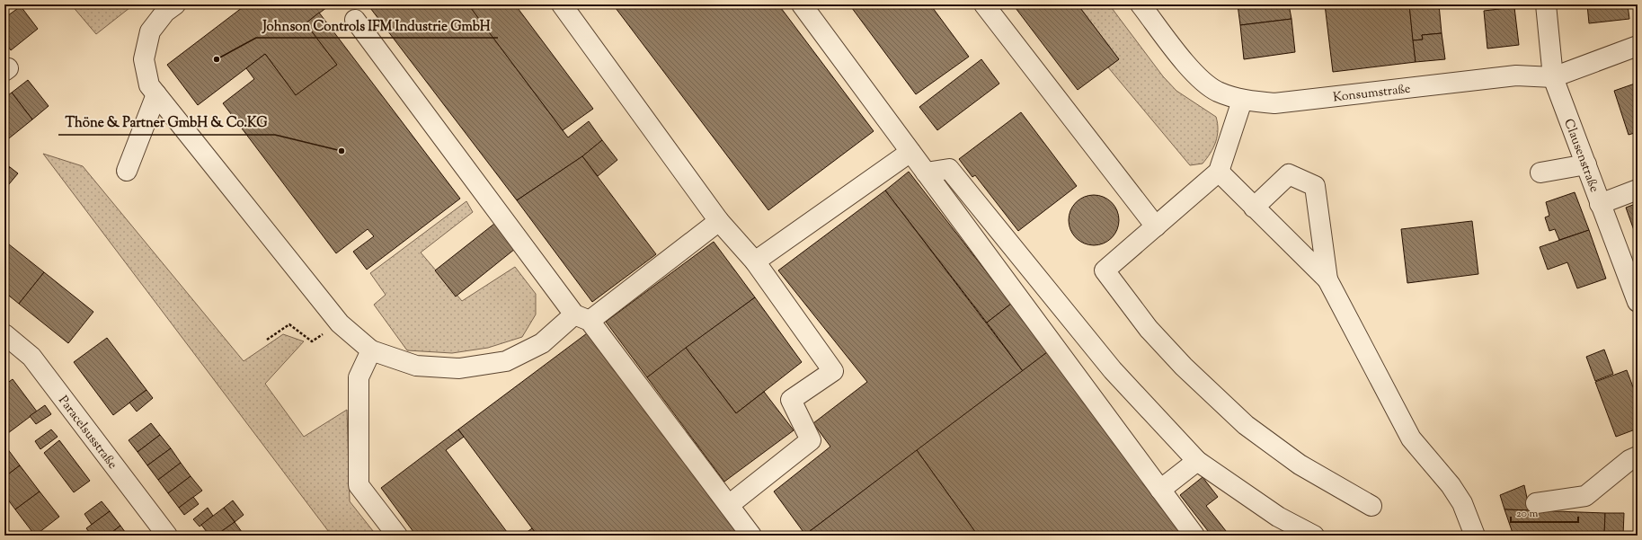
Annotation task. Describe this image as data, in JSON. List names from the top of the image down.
{
  "streets": {
    "street": ["Konsumstraße", "Clausenstraße", "Paracelsusstraße"]
  },
  "crossings": [
    ["Konsumstraße", "Clausenstraße"]
  ],
  "places": ["Johnson Controls IFM Industrie GmbH", "Thöne & Partner GmbH & Co.KG"],
  "scale_bar": "20 m"
}
